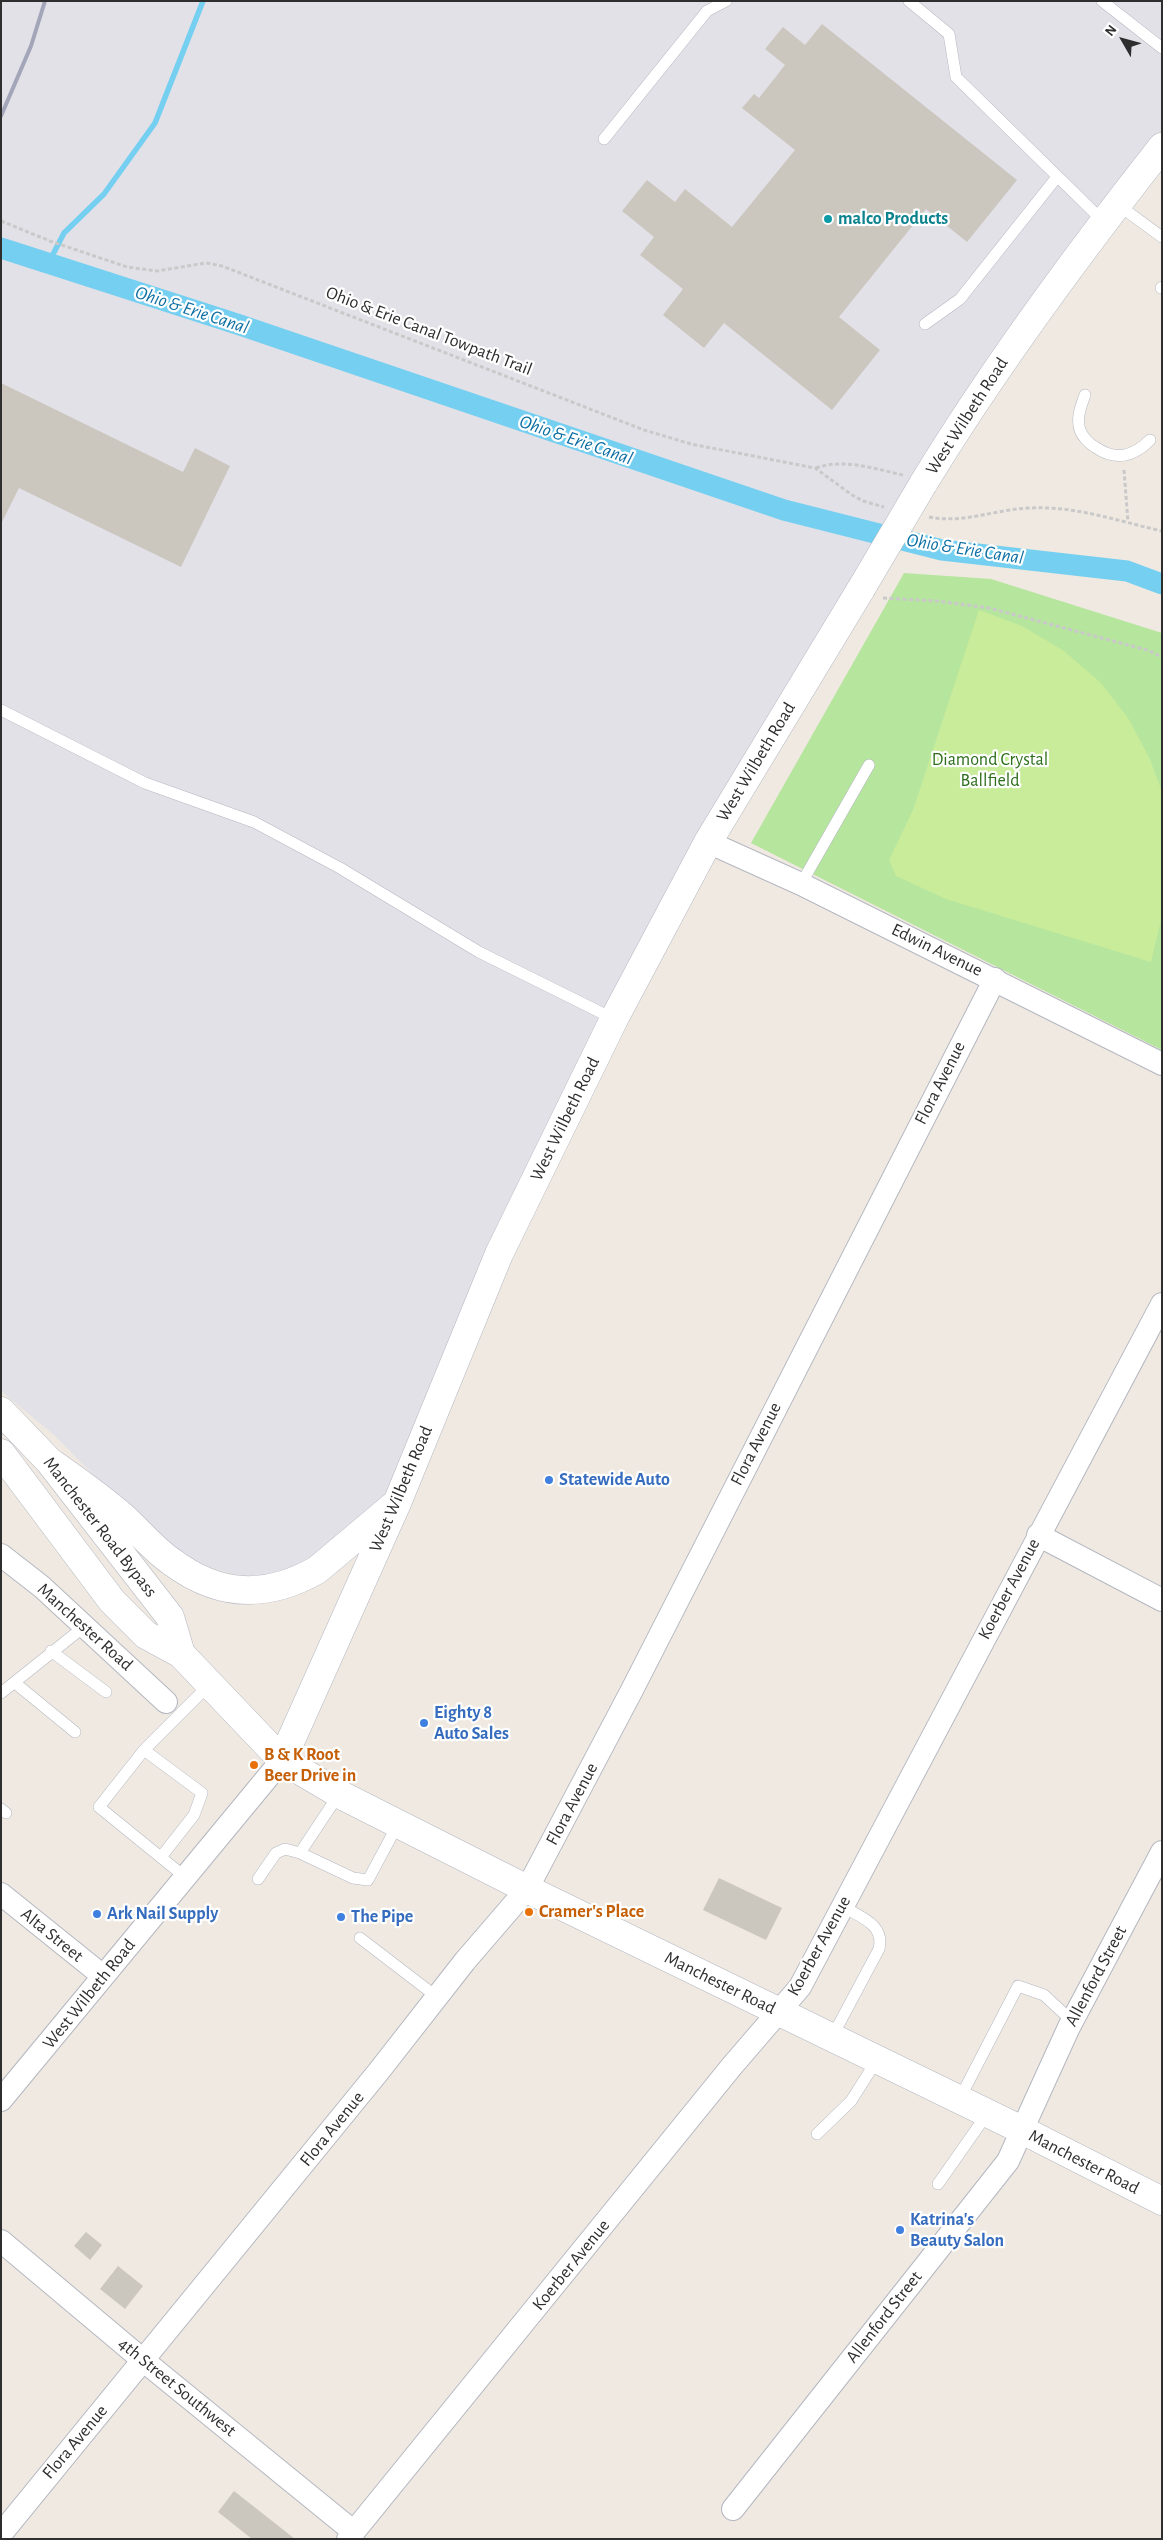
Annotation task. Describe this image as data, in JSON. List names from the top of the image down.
{
  "streets": {
    "main road": ["West Wilbeth Road", "Manchester Road Bypass", "Manchester Road"],
    "street": [
      "Edwin Avenue",
      "Flora Avenue",
      "Koerber Avenue",
      "Alta Street",
      "Allenford Street",
      "4th Street Southwest"
    ],
    "path": ["Ohio & Erie Canal Towpath Trail"]
  },
  "crossings": [
    ["West Wilbeth Road", "Edwin Avenue"],
    ["West Wilbeth Road", "Manchester Road Bypass"],
    ["West Wilbeth Road", "Manchester Road"],
    ["West Wilbeth Road", "Alta Street"],
    ["Edwin Avenue", "Flora Avenue"],
    ["Flora Avenue", "Manchester Road"],
    ["Flora Avenue", "4th Street Southwest"],
    ["Manchester Road Bypass", "Manchester Road"],
    ["Koerber Avenue", "Manchester Road"],
    ["Koerber Avenue", "4th Street Southwest"],
    ["Manchester Road", "Allenford Street"]
  ],
  "water": ["Ohio & Erie Canal"],
  "parks": ["Diamond Crystal Ballfield"],
  "places": [
    "malco Products",
    "Statewide Auto",
    "Eighty 8 Auto Sales",
    "B & K Root Beer Drive in",
    "Cramer's Place",
    "Ark Nail Supply",
    "The Pipe",
    "Katrina's Beauty Salon"
  ],
  "north": "top left"
}
